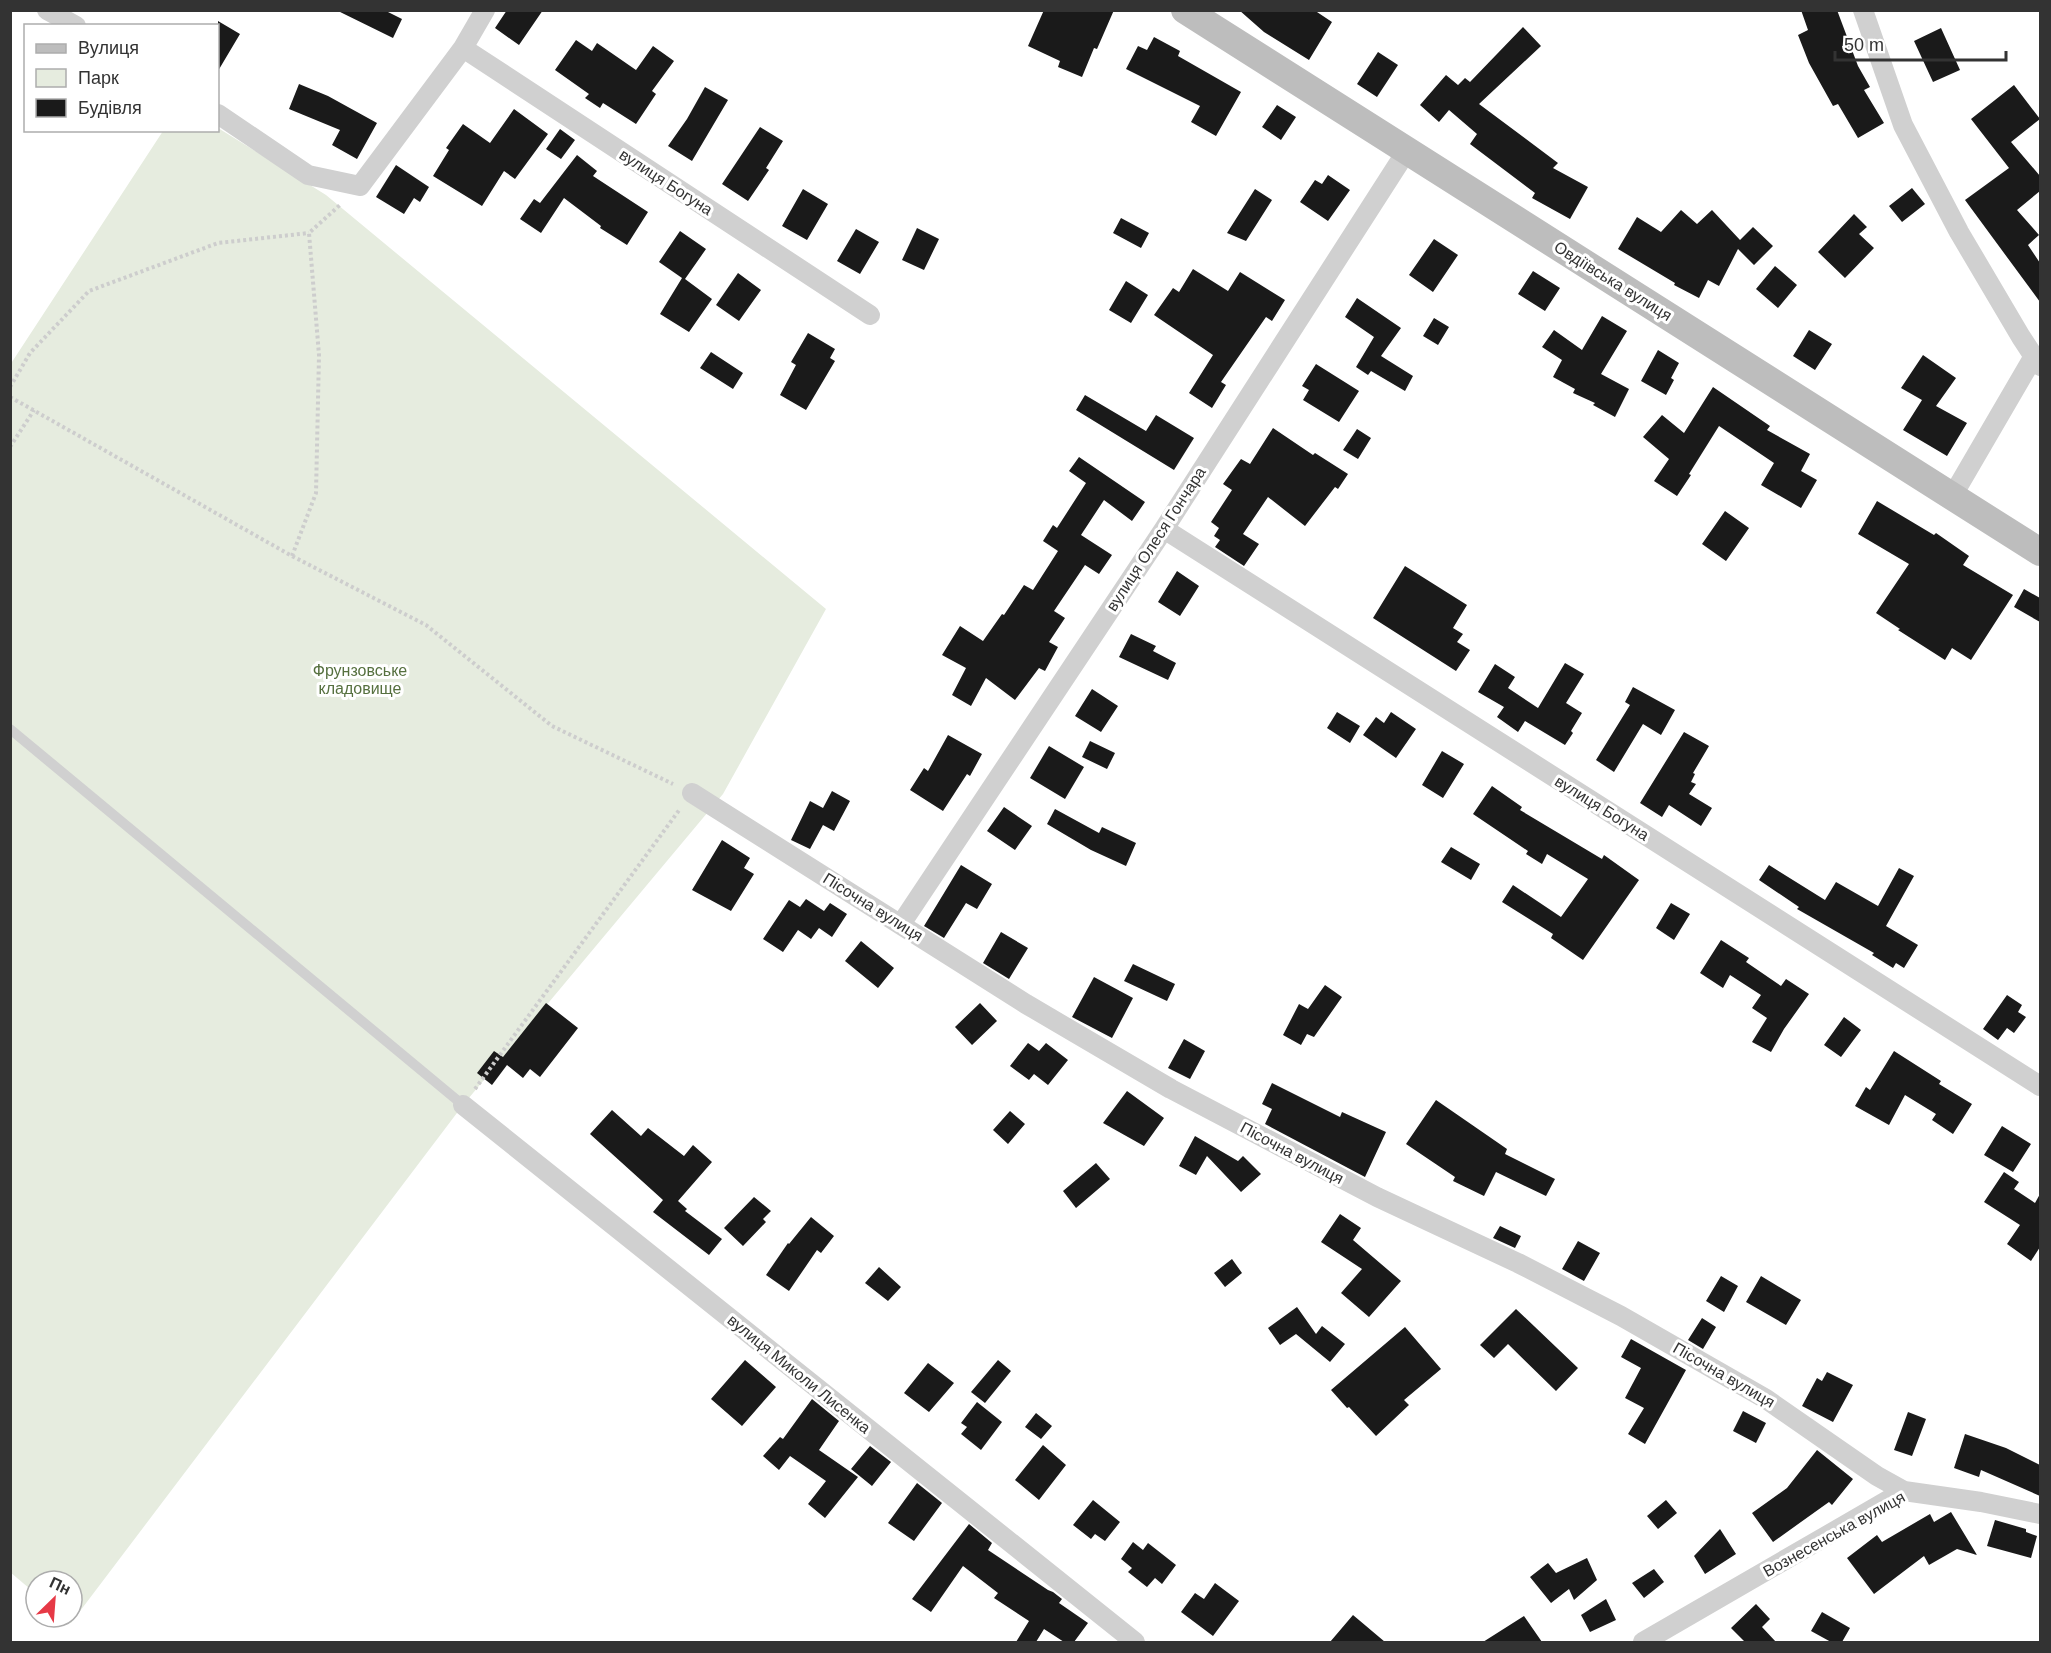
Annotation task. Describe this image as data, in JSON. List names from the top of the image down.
{
  "streets": {
    "main road": ["Овдіївська вулиця"],
    "street": [
      "вулиця Богуна",
      "вулиця Олеся Гончара",
      "Пісочна вулиця",
      "вулиця Миколи Лисенка",
      "Вознесенська вулиця"
    ]
  },
  "crossings": [
    ["вулиця Богуна", "вулиця Олеся Гончара"],
    ["Овдіївська вулиця", "вулиця Олеся Гончара"],
    ["вулиця Олеся Гончара", "Пісочна вулиця"],
    ["Пісочна вулиця", "Вознесенська вулиця"]
  ],
  "parks": ["Фрунзовське кладовище"],
  "legend": ["Вулиця", "Парк", "Будівля"],
  "scale_bar": "50 m",
  "north": "top right"
}
